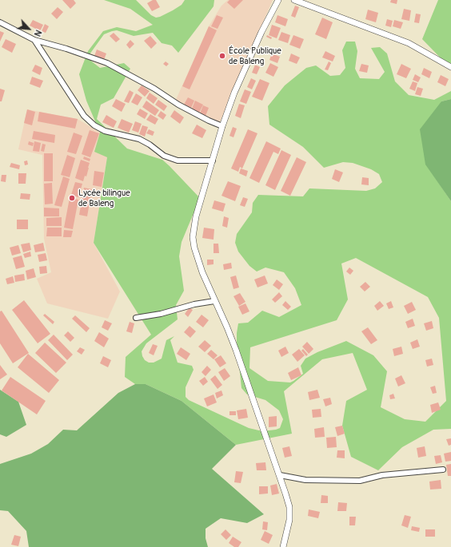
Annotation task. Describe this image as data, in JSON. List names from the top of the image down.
{
  "places": ["École Publique de Baleng", "Lycée bilingue de Baleng"],
  "north": "bottom right"
}
